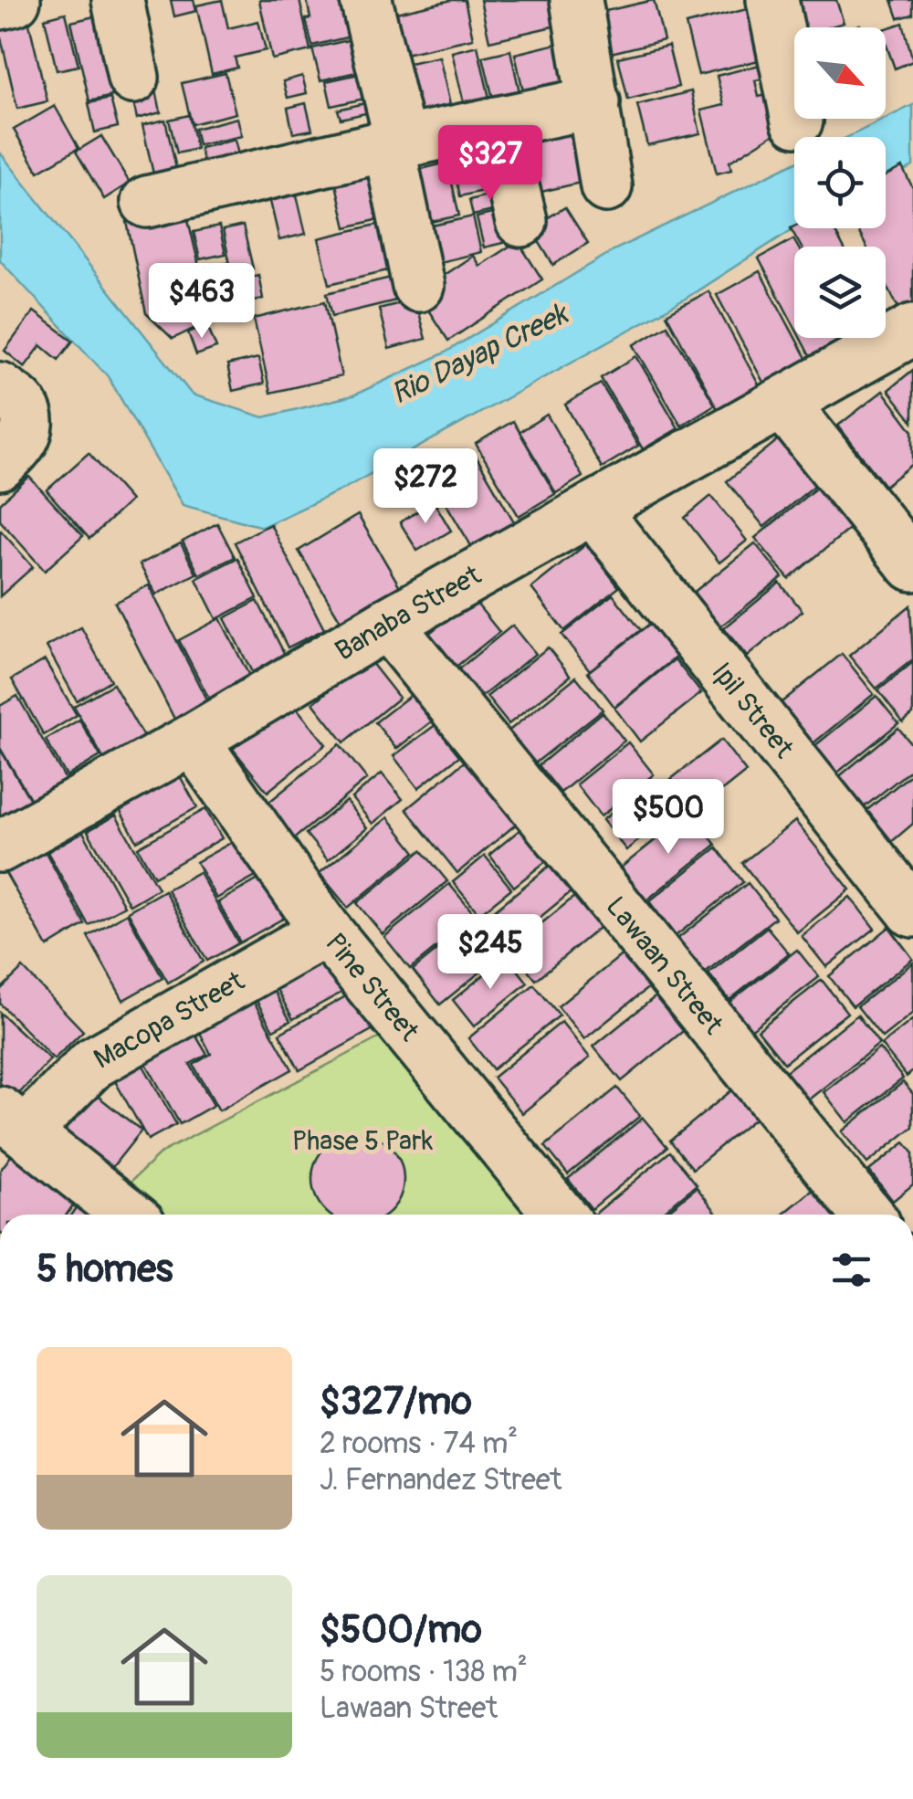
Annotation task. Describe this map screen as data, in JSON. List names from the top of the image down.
{
  "streets": {
    "street": [
      "Banaba Street",
      "Ipil Street",
      "Lawaan Street",
      "Pine Street",
      "Macopa Street"
    ]
  },
  "crossings": [
    ["Banaba Street", "Ipil Street"],
    ["Banaba Street", "Lawaan Street"],
    ["Banaba Street", "Pine Street"],
    ["Pine Street", "Macopa Street"]
  ],
  "water": ["Rio Dayap Creek"],
  "parks": ["Phase 5 Park"],
  "north": "bottom right",
  "page": {
    "price": [
      "$327",
      "$463",
      "$272",
      "$500",
      "$245"
    ],
    "heading": "5 homes",
    "list": [
      {
        "name": "$327/mo",
        "note": "2 rooms · 74 m² · J. Fernandez Street"
      },
      {
        "name": "$500/mo",
        "note": "5 rooms · 138 m² · Lawaan Street"
      }
    ]
  }
}
